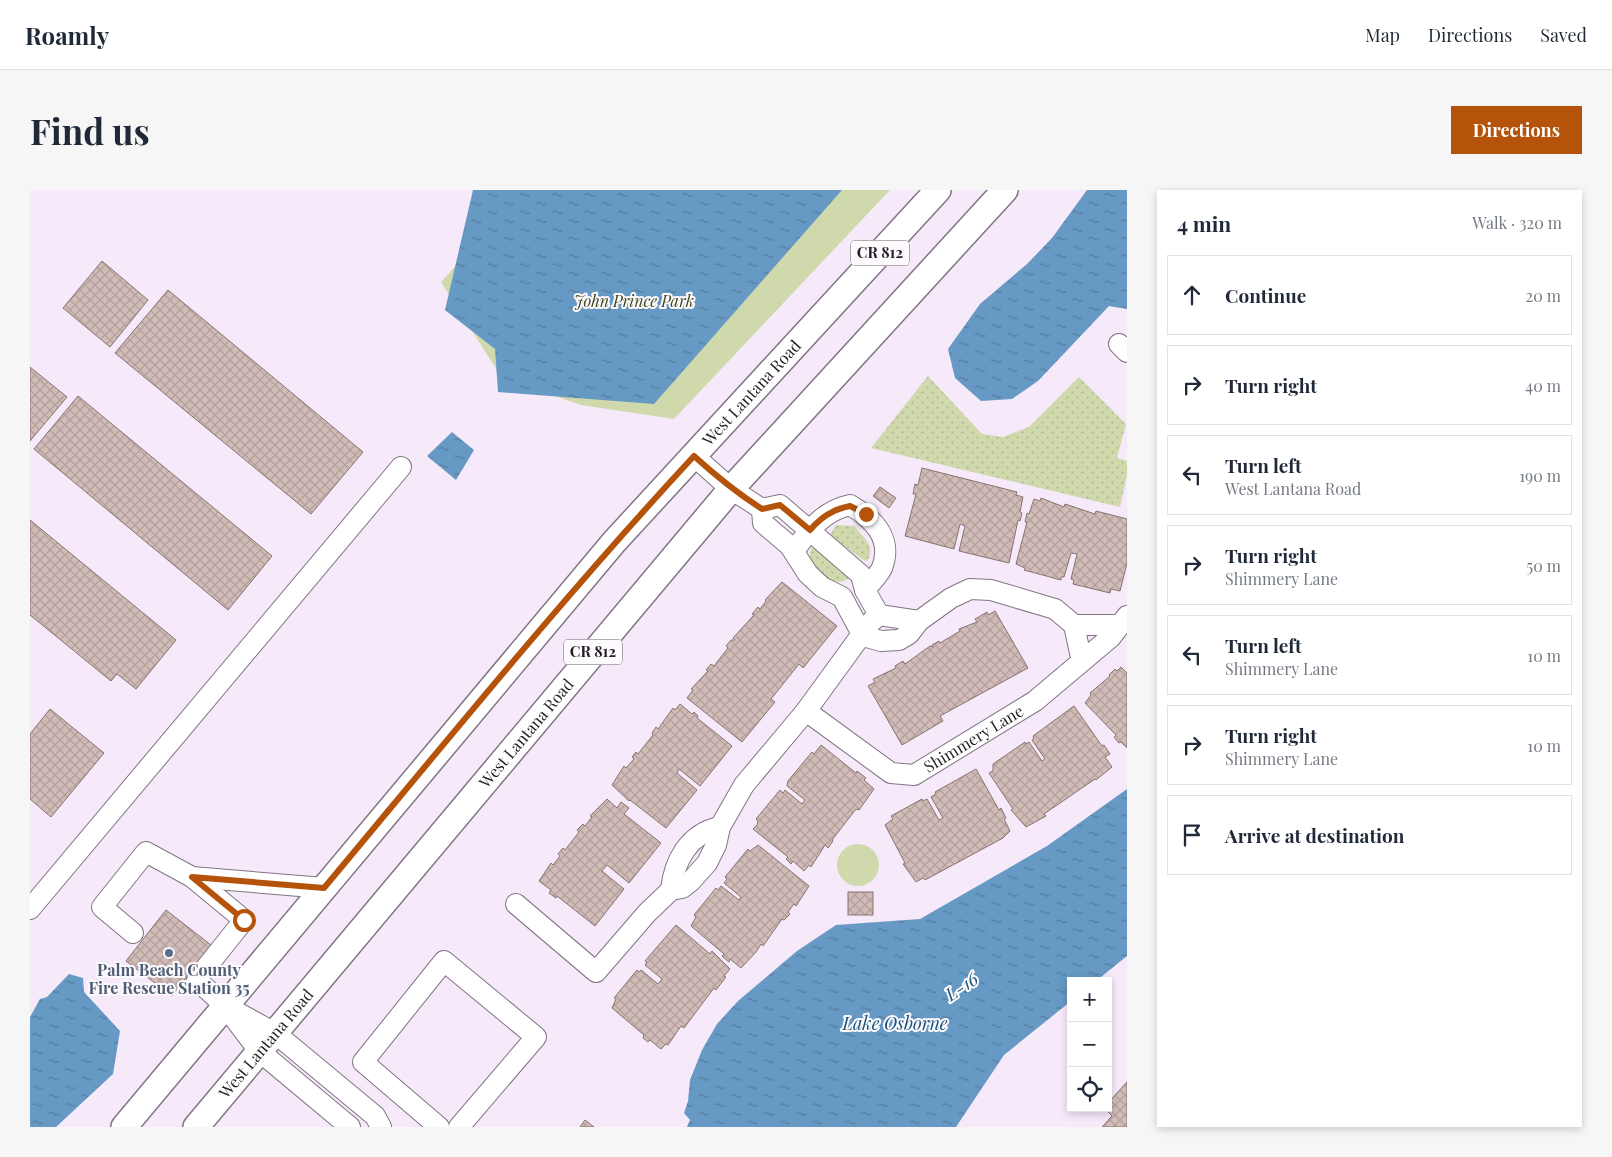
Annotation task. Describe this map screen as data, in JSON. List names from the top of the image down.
{
  "streets": {
    "main road": ["CR 812", "West Lantana Road"],
    "street": ["Shimmery Lane"]
  },
  "water": ["L-16", "Lake Osborne"],
  "parks": ["John Prince Park"],
  "places": ["Palm Beach County Fire Rescue Station 35"],
  "page": {
    "header": "Roamly",
    "nav": ["Map", "Directions", "Saved"],
    "buttons": "Directions",
    "title": "Find us",
    "heading": ["4 min", "Walk · 320 m"],
    "list": [
      ["Continue", "20 m"],
      ["Turn right", "40 m"],
      ["Turn left", "West Lantana Road", "190 m"],
      ["Turn right", "Shimmery Lane", "50 m"],
      ["Turn left", "Shimmery Lane", "10 m"],
      ["Turn right", "Shimmery Lane", "10 m"],
      "Arrive at destination"
    ],
    "map_buttons": ["+", "−"]
  }
}
